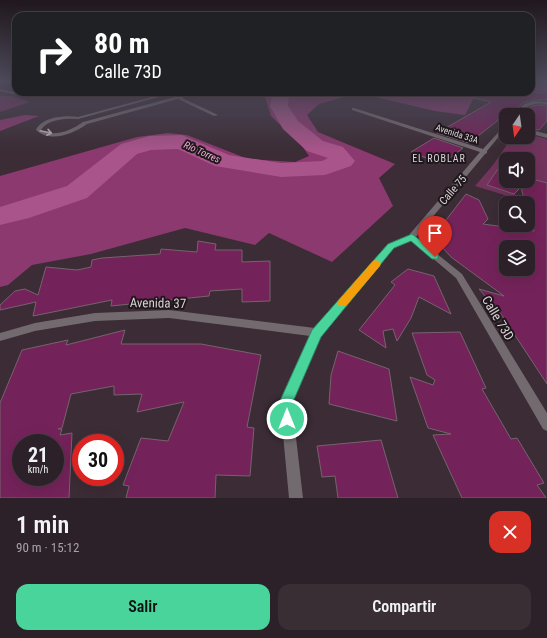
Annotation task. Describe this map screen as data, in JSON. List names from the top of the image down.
{
  "streets": {
    "street": [
      "Avenida 33A",
      "Calle 75",
      "Avenida 37",
      "Calle 73D"
    ]
  },
  "crossings": [
    ["Avenida 33A", "Calle 75"],
    ["Calle 75", "Avenida 37"],
    ["Calle 75", "Calle 73D"]
  ],
  "districts": ["EL ROBLAR"],
  "water": ["Río Torres"],
  "north": "bottom",
  "page": {
    "turn": ["80 m", "Calle 73D"],
    "speed": "21 km/h",
    "limit": "30",
    "heading": ["1 min", "90 m · 15:12"],
    "buttons": ["Salir", "Compartir"]
  }
}
